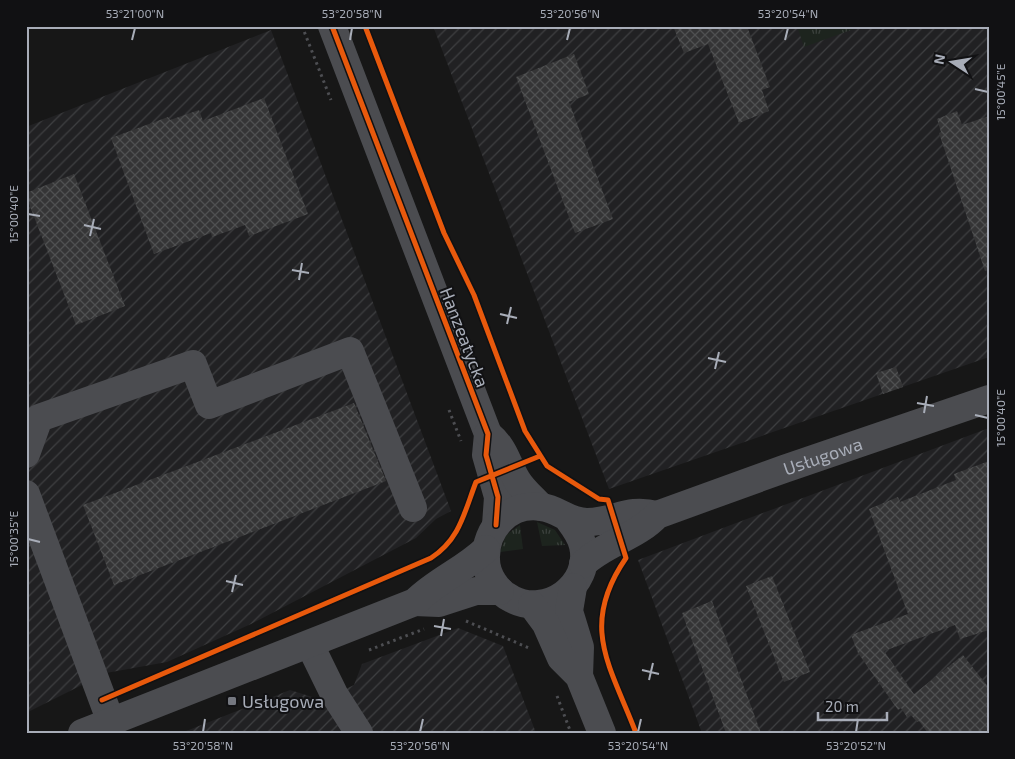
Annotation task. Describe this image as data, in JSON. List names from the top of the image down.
{
  "streets": {
    "street": ["Hanzeatycka", "Usługowa"]
  },
  "crossings": [
    ["Hanzeatycka", "Usługowa"]
  ],
  "places": {
    "transit": ["Usługowa"]
  },
  "scale_bar": "20 m",
  "north": "left",
  "coordinates": [
    "53°21'00\"N",
    "53°20'58\"N",
    "53°20'56\"N",
    "53°20'54\"N",
    "15°00'45\"E",
    "15°00'40\"E",
    "15°00'35\"E",
    "53°20'52\"N"
  ]
}
